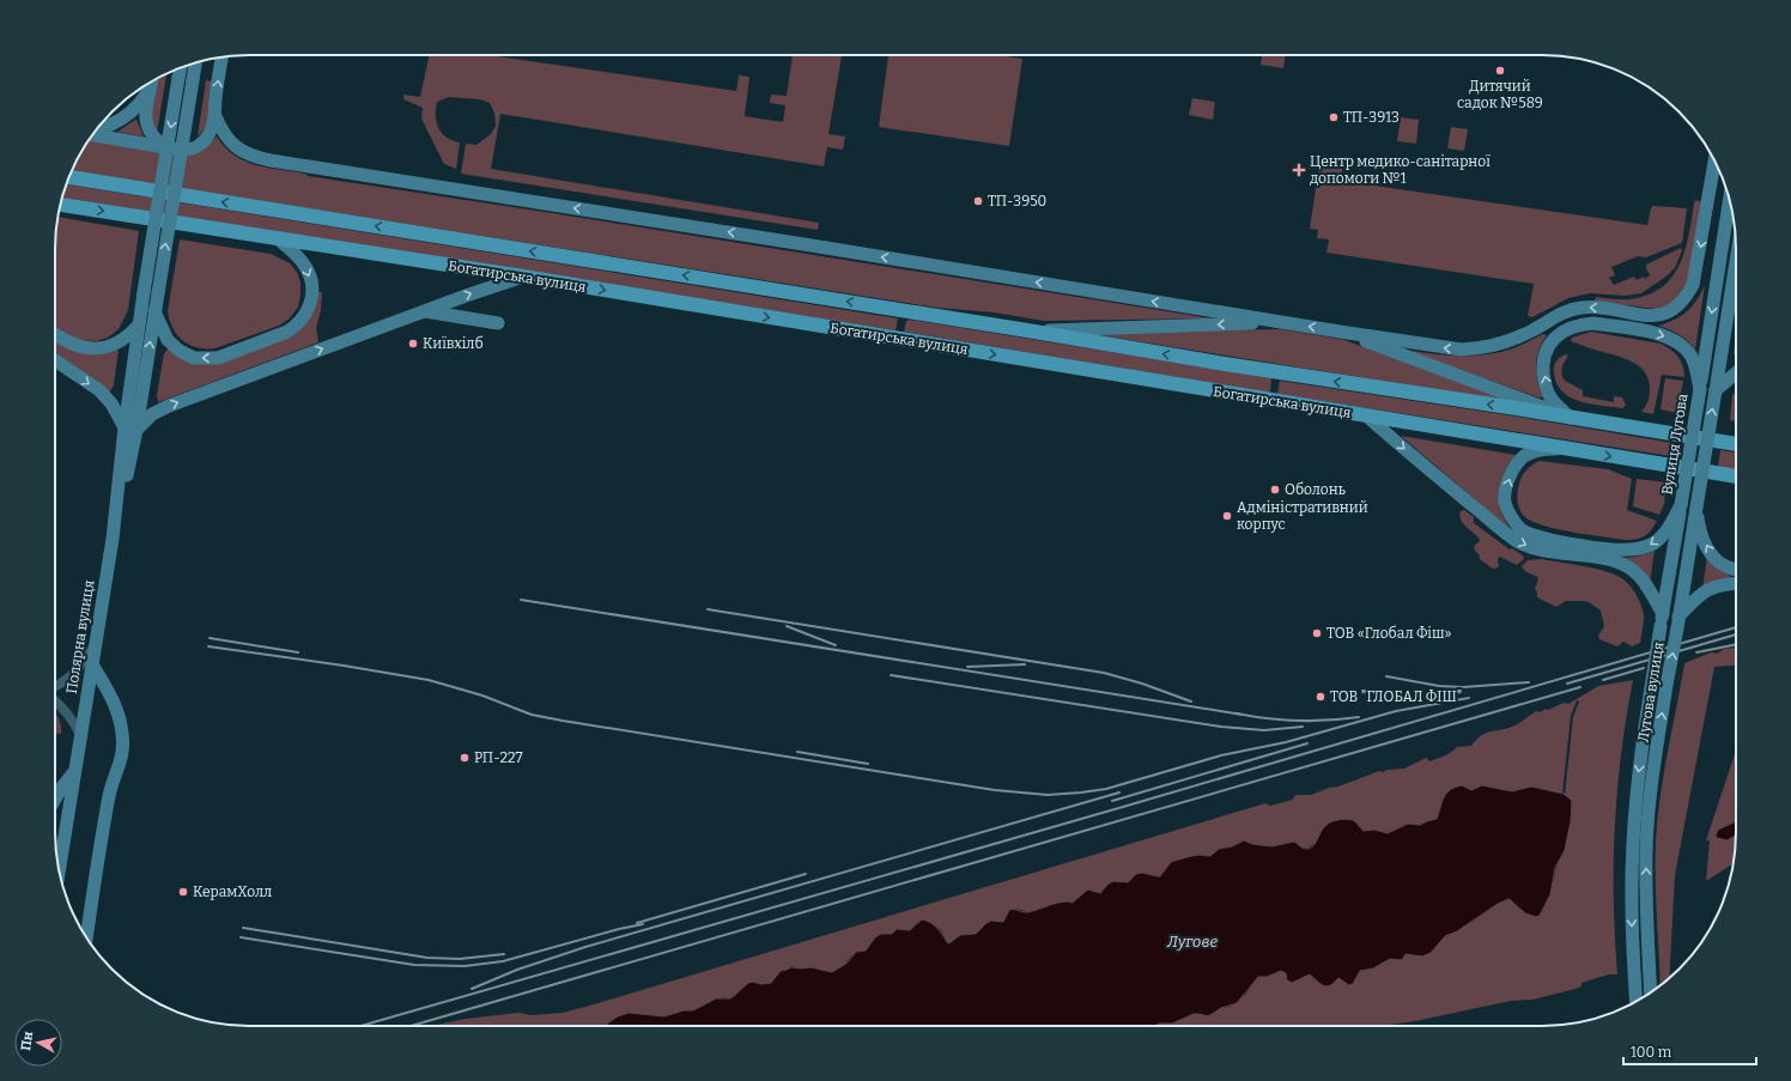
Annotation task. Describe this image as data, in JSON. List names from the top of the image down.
{
  "streets": {
    "main road": [
      "Богатирська вулиця",
      "Вулиця Лугова",
      "Полярна вулиця",
      "Лугова вулиця"
    ]
  },
  "crossings": [
    ["Вулиця Лугова", "Лугова вулиця"]
  ],
  "one_way": ["Вулиця Лугова"],
  "water": ["Лугове"],
  "places": {
    "other": [
      "Дитячий садок №589",
      "ТП-3913",
      "ТП-3950",
      "Київхілб",
      "Оболонь",
      "Адміністративний корпус",
      "ТОВ «Глобал Фіш»",
      "ТОВ \"ГЛОБАЛ ФІШ\"",
      "РП-227",
      "КерамХолл"
    ],
    "health": ["Центр медико-санітарної допомоги №1"]
  },
  "scale_bar": "100 m",
  "north": "left"
}
